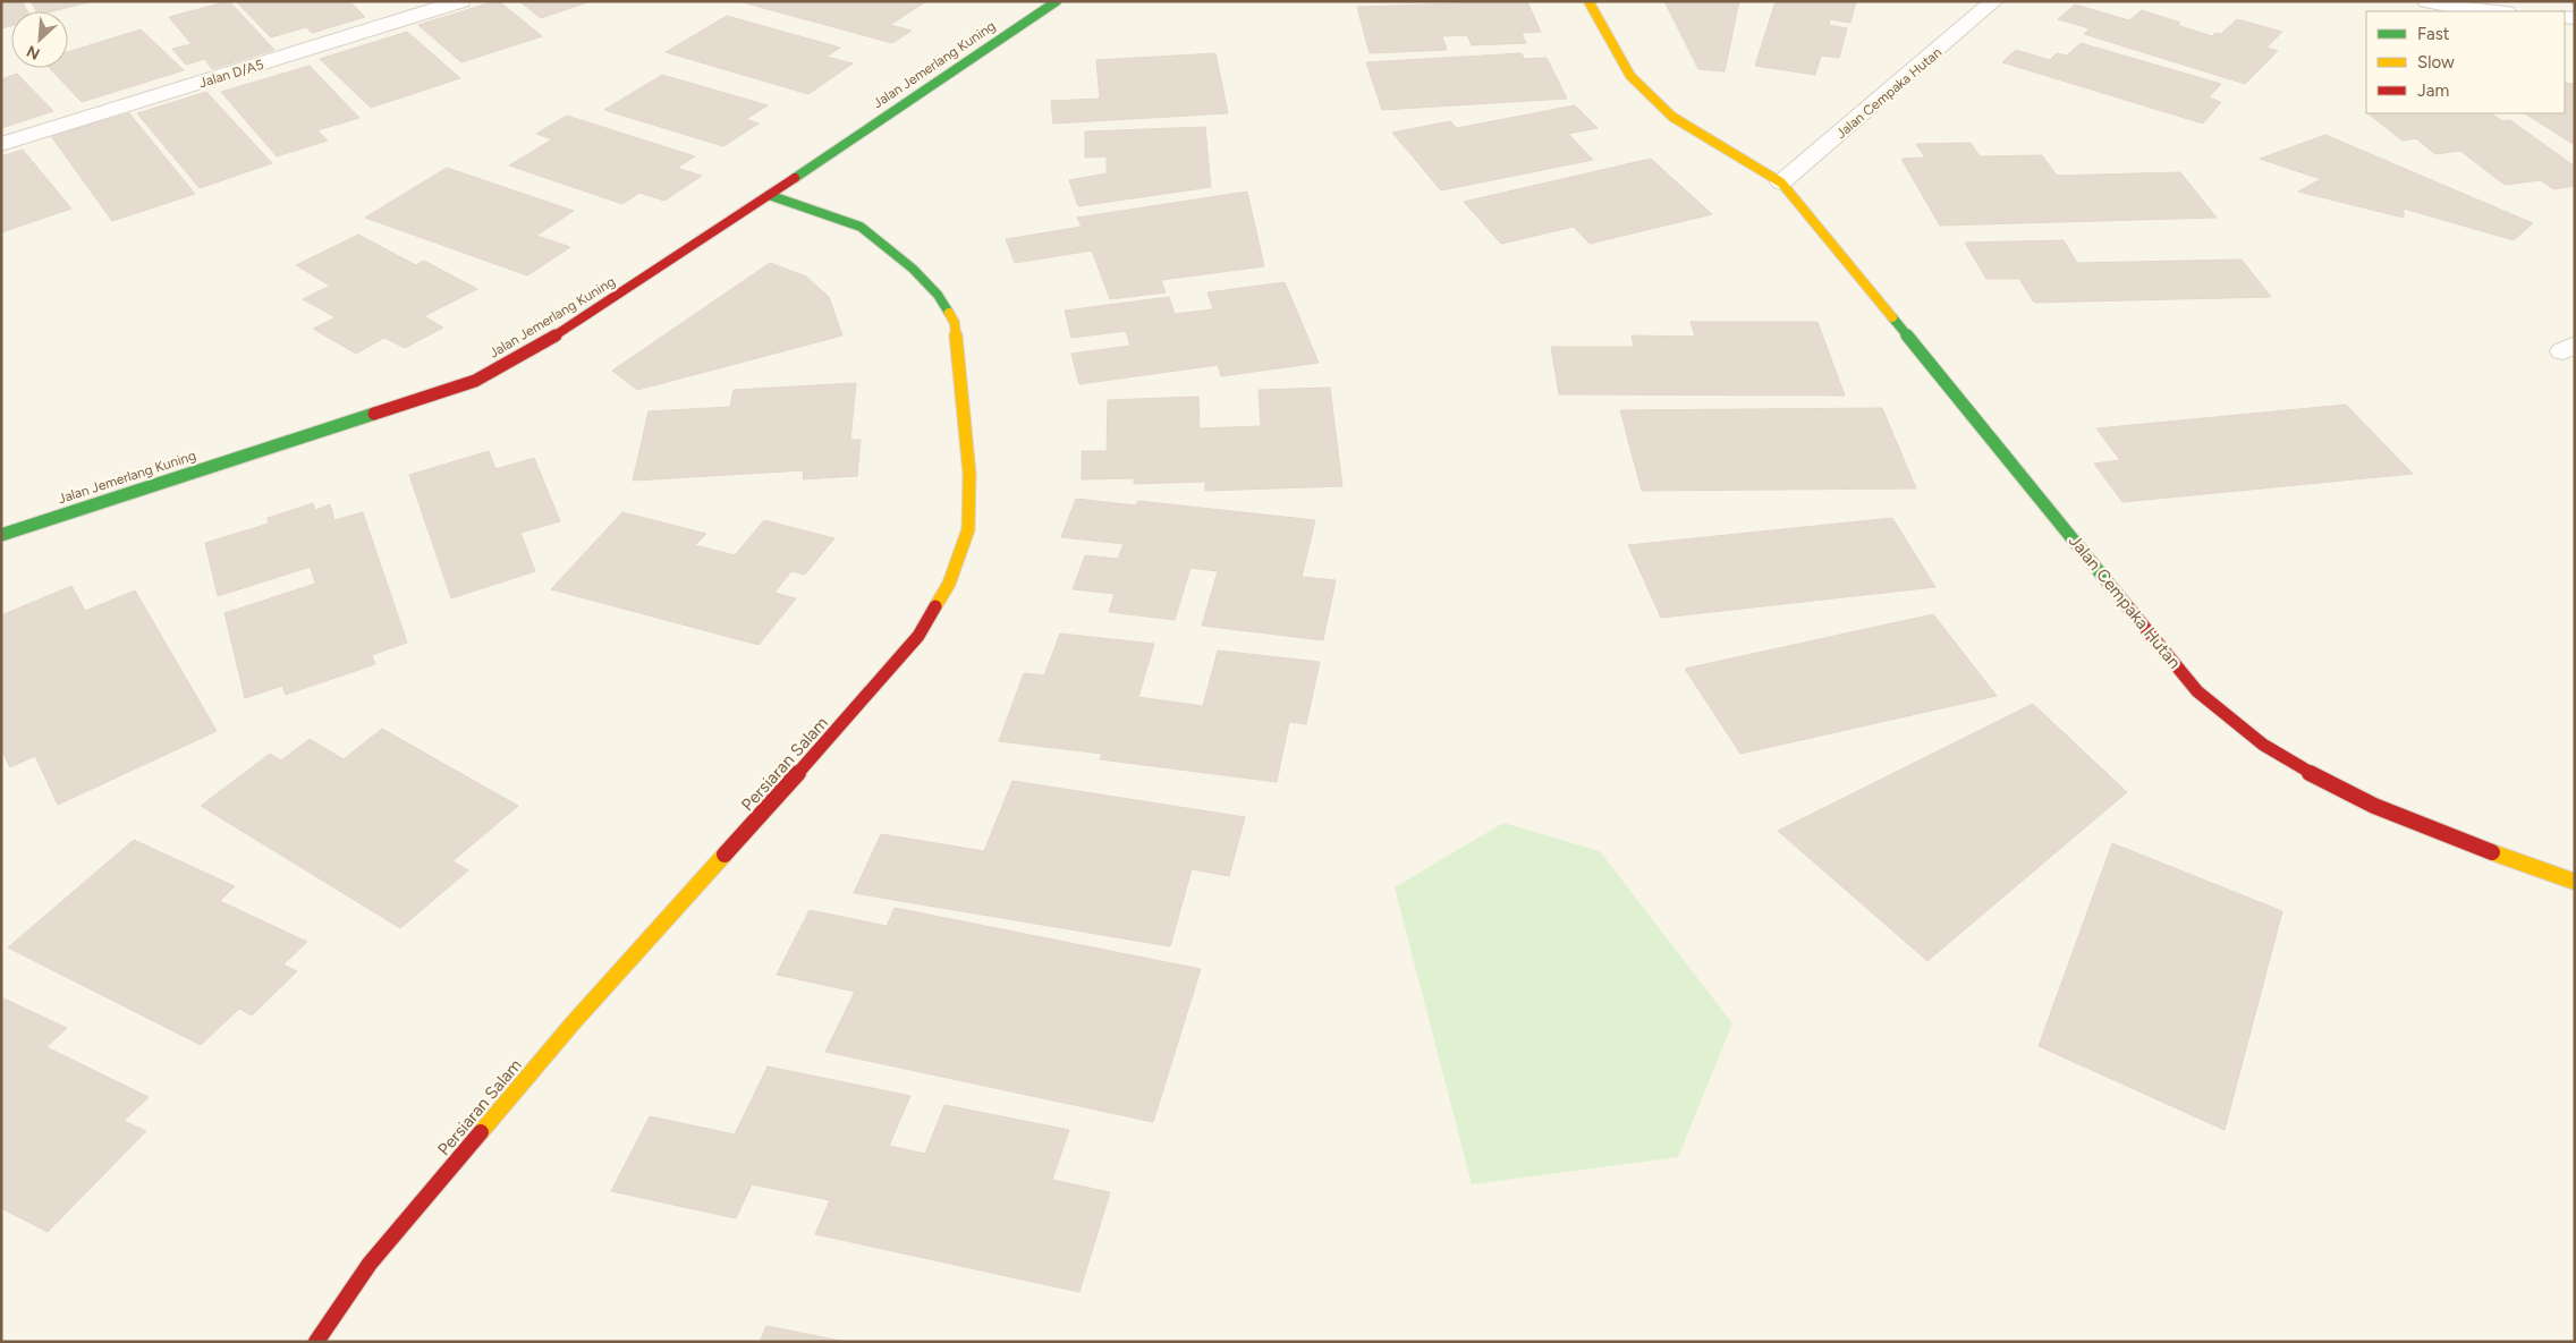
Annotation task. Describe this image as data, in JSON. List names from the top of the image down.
{
  "streets": {
    "street": [
      "Jalan Jemerlang Kuning",
      "Jalan D/A5",
      "Jalan Cempaka Hutan",
      "Persiaran Salam"
    ]
  },
  "crossings": [
    ["Jalan Jemerlang Kuning", "Persiaran Salam"]
  ],
  "legend": ["Fast", "Slow", "Jam"],
  "north": "bottom left"
}
